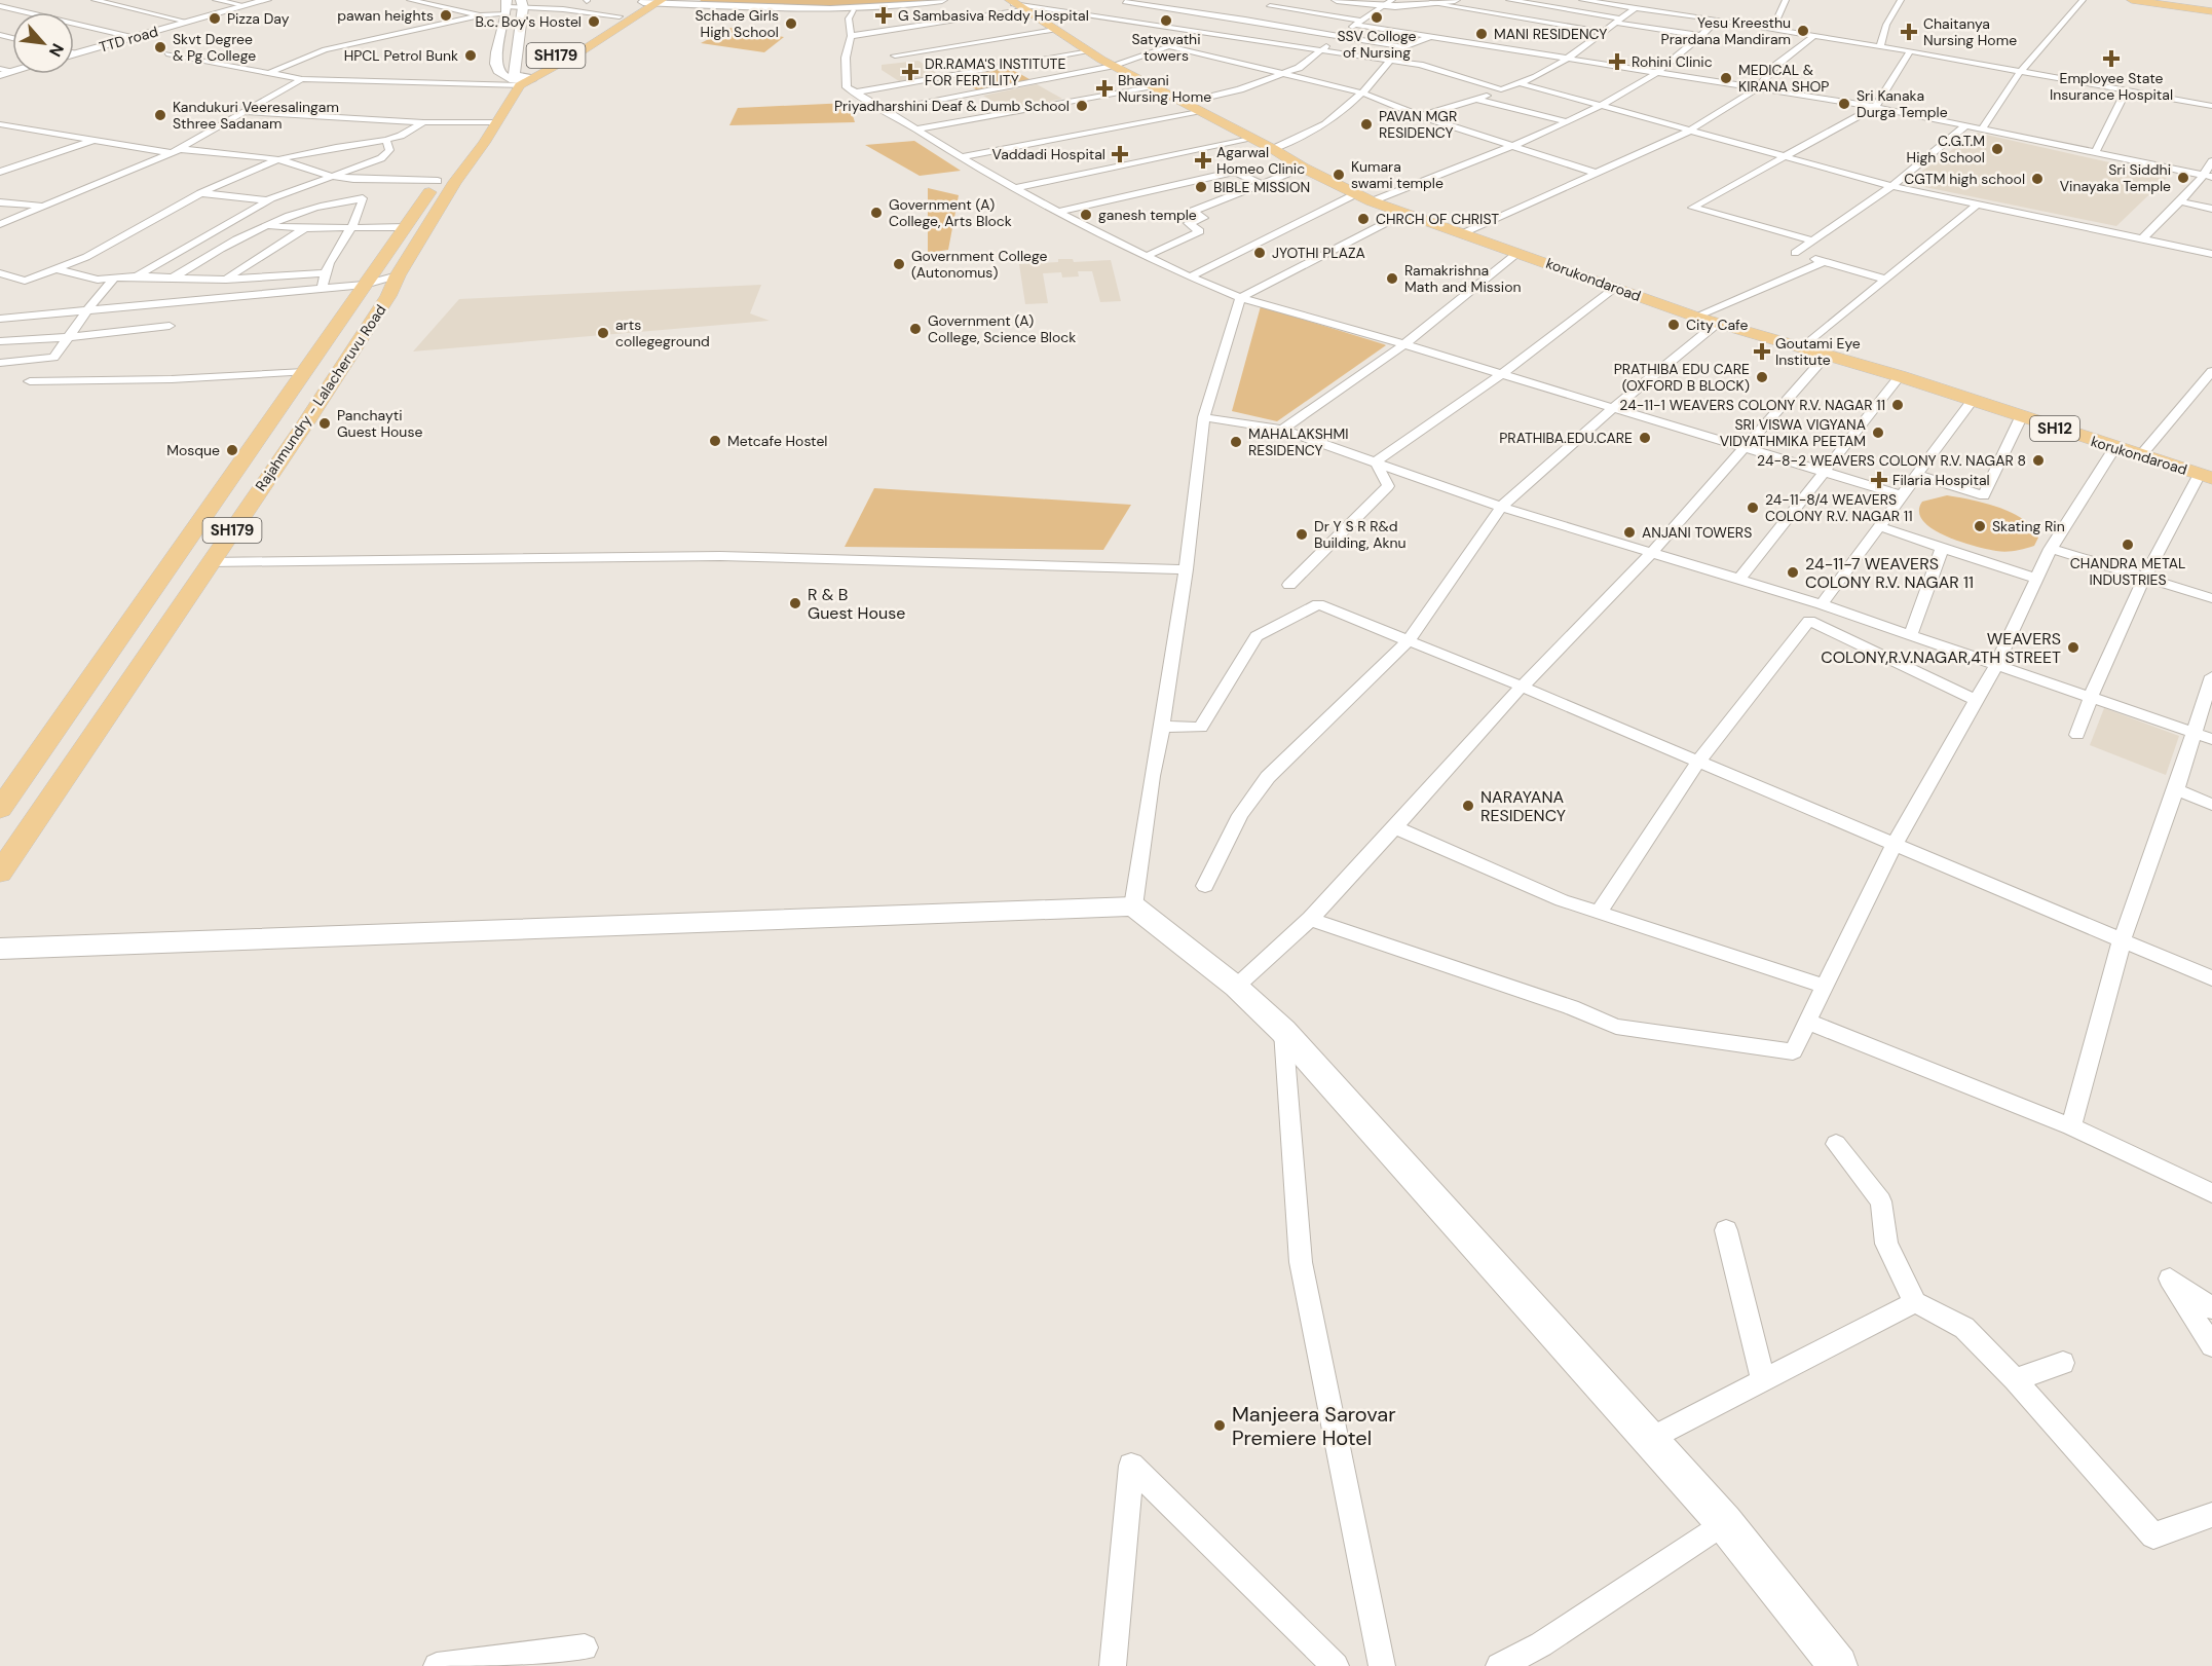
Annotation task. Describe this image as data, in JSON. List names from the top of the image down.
{
  "streets": {
    "main road": [
      "SH179",
      "korukondaroad",
      "Rajahmundry - Lalacheruvu Road",
      "SH12"
    ],
    "street": ["TTD road"]
  },
  "crossings": [
    ["SH179", "Rajahmundry - Lalacheruvu Road"]
  ],
  "places": {
    "other": [
      "pawan heights",
      "SSV Colloge of Nursing",
      "Pizza Day",
      "Satyavathi towers",
      "B.c. Boy's Hostel",
      "Schade Girls High School",
      "Yesu Kreesthu Prardana Mandiram",
      "MANI RESIDENCY",
      "Skvt Degree & Pg College",
      "HPCL Petrol Bunk",
      "MEDICAL & KIRANA SHOP",
      "Sri Kanaka Durga Temple",
      "Priyadharshini Deaf & Dumb School",
      "Kandukuri Veeresalingam Sthree Sadanam",
      "PAVAN MGR RESIDENCY",
      "C.G.T.M High School",
      "Kumara swami temple",
      "Sri Siddhi Vinayaka Temple",
      "CGTM high school",
      "BIBLE MISSION",
      "Government (A) College, Arts Block",
      "ganesh temple",
      "CHRCH OF CHRIST",
      "JYOTHI PLAZA",
      "Government College (Autonomus)",
      "Ramakrishna Math and Mission",
      "City Cafe",
      "Government (A) College, Science Block",
      "arts collegeground",
      "PRATHIBA EDU CARE (OXFORD B BLOCK)",
      "24-11-1 WEAVERS COLONY R.V. NAGAR 11",
      "Panchayti Guest House",
      "SRI VISWA VIGYANA VIDYATHMIKA PEETAM",
      "PRATHIBA.EDU.CARE",
      "Metcafe Hostel",
      "MAHALAKSHMI RESIDENCY",
      "Mosque",
      "24-8-2 WEAVERS COLONY R.V. NAGAR 8",
      "24-11-8/4 WEAVERS COLONY R.V. NAGAR 11",
      "Skating Rin",
      "ANJANI TOWERS",
      "Dr Y S R R&d Building, Aknu",
      "CHANDRA METAL INDUSTRIES",
      "24-11-7 WEAVERS COLONY R.V. NAGAR 11",
      "R & B Guest House",
      "WEAVERS COLONY,R.V.NAGAR,4TH STREET",
      "NARAYANA RESIDENCY",
      "Manjeera Sarovar Premiere Hotel"
    ],
    "health": [
      "G Sambasiva Reddy Hospital",
      "Chaitanya Nursing Home",
      "Employee State Insurance Hospital",
      "Rohini Clinic",
      "DR.RAMA'S INSTITUTE FOR FERTILITY",
      "Bhavani Nursing Home",
      "Vaddadi Hospital",
      "Agarwal Homeo Clinic",
      "Goutami Eye Institute",
      "Filaria Hospital"
    ]
  },
  "north": "bottom right"
}
